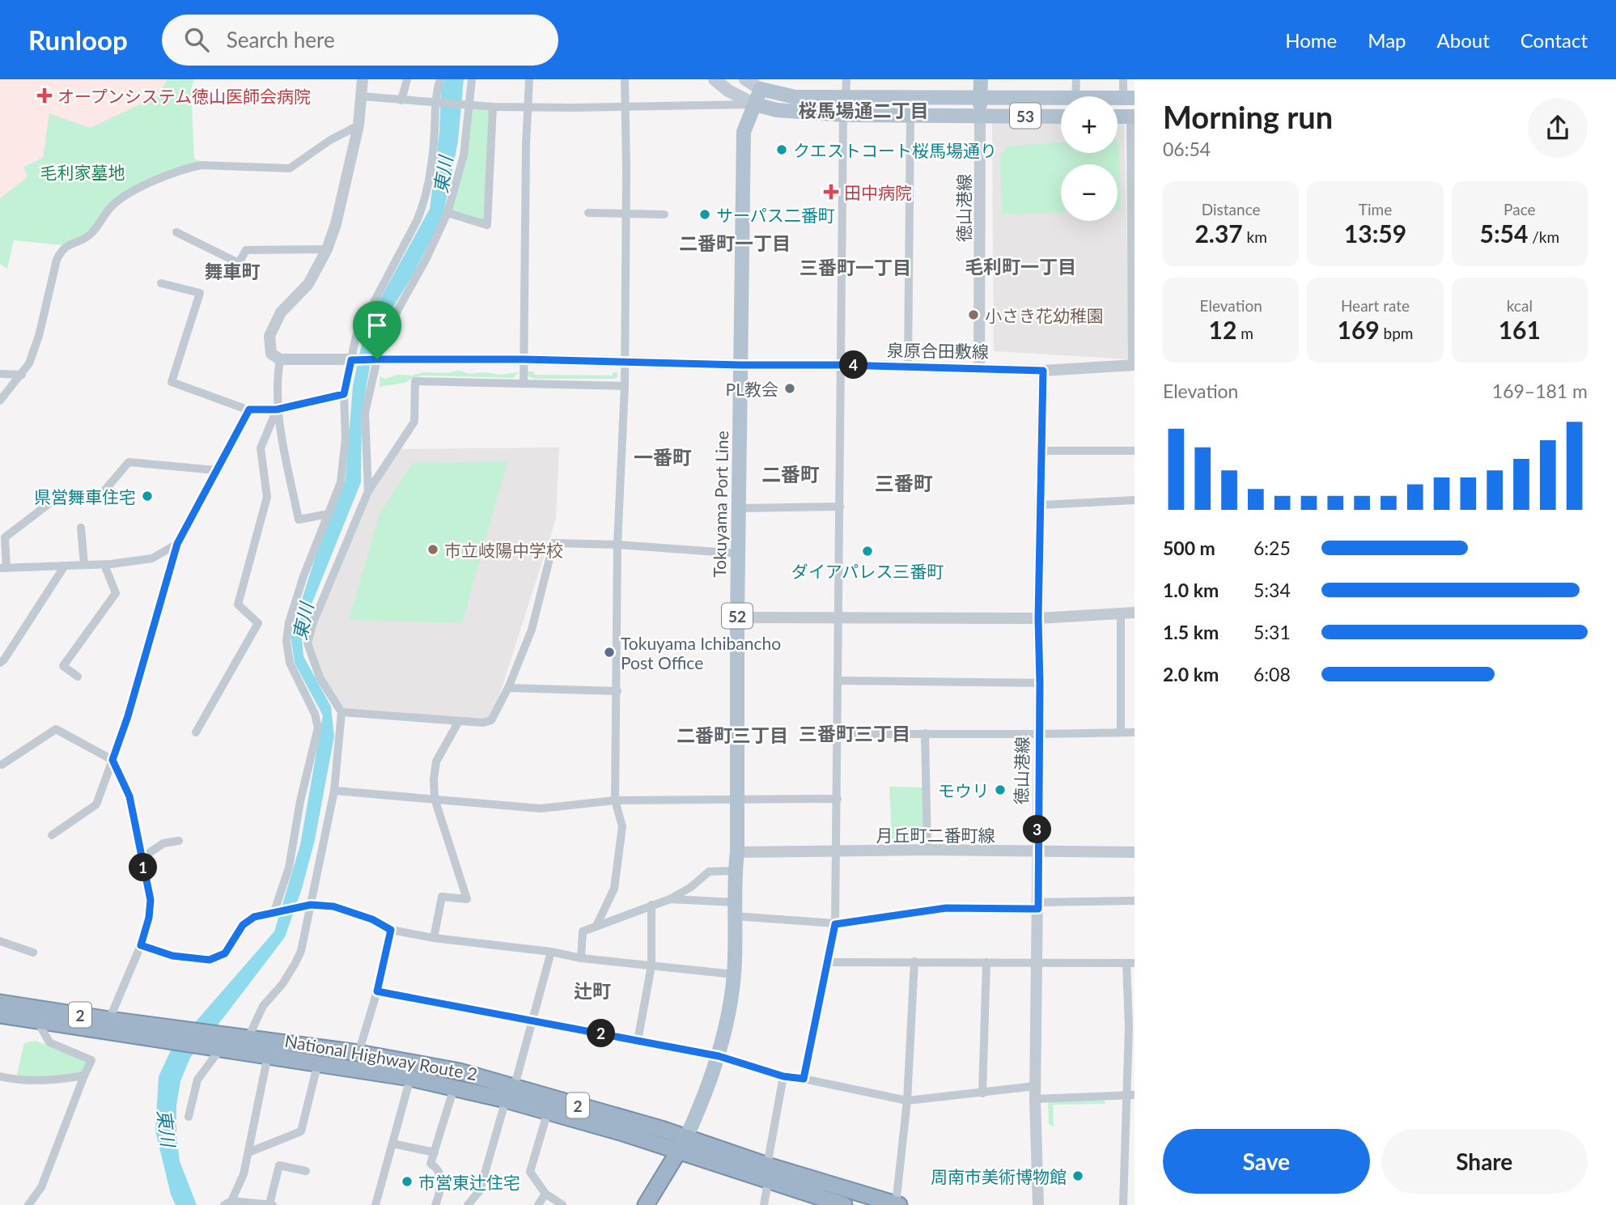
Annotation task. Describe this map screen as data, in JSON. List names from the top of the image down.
{
  "streets": {
    "highway": ["2", "National Highway Route 2"],
    "main road": ["53", "Tokuyama Port Line", "52"],
    "street": ["徳山港線", "泉原合田敷線", "月丘町二番町線"]
  },
  "crossings": [
    ["53", "徳山港線"],
    ["徳山港線", "泉原合田敷線"],
    ["徳山港線", "月丘町二番町線"],
    ["泉原合田敷線", "Tokuyama Port Line"],
    ["Tokuyama Port Line", "月丘町二番町線"],
    ["Tokuyama Port Line", "National Highway Route 2"],
    ["2", "National Highway Route 2"]
  ],
  "districts": [
    "桜馬場通二丁目",
    "二番町一丁目",
    "毛利町一丁目",
    "三番町一丁目",
    "舞車町",
    "一番町",
    "二番町",
    "三番町",
    "三番町三丁目",
    "二番町三丁目",
    "辻町"
  ],
  "water": ["東川"],
  "parks": ["毛利家墓地"],
  "places": {
    "health": ["オープンシステム徳山医師会病院", "田中病院"],
    "other": [
      "クエストコート桜馬場通り",
      "サーパス二番町",
      "小さき花幼稚園",
      "PL教会",
      "県営舞車住宅",
      "市立岐陽中学校",
      "ダイアパレス三番町",
      "Tokuyama Ichibancho Post Office",
      "モウリ",
      "周南市美術博物館",
      "市営東辻住宅"
    ]
  },
  "page": {
    "header": "Runloop",
    "search": "Search here",
    "nav": [
      "Home",
      "Map",
      "About",
      "Contact"
    ],
    "heading": ["Morning run", "06:54"],
    "map_buttons": ["+", "−"],
    "stats": [
      ["Distance", "2.37 km"],
      ["Time", "13:59"],
      ["Pace", "5:54 /km"],
      ["Elevation", "12 m"],
      ["Heart rate", "169 bpm"],
      ["kcal", "161"]
    ],
    "pins": [
      "4",
      "3",
      "1",
      "2"
    ],
    "chart": ["Elevation", "169–181 m"],
    "list": [
      {
        "name": "500 m",
        "note": "6:25"
      },
      {
        "name": "1.0 km",
        "note": "5:34"
      },
      {
        "name": "1.5 km",
        "note": "5:31"
      },
      {
        "name": "2.0 km",
        "note": "6:08"
      }
    ],
    "buttons": ["Save", "Share"]
  }
}
